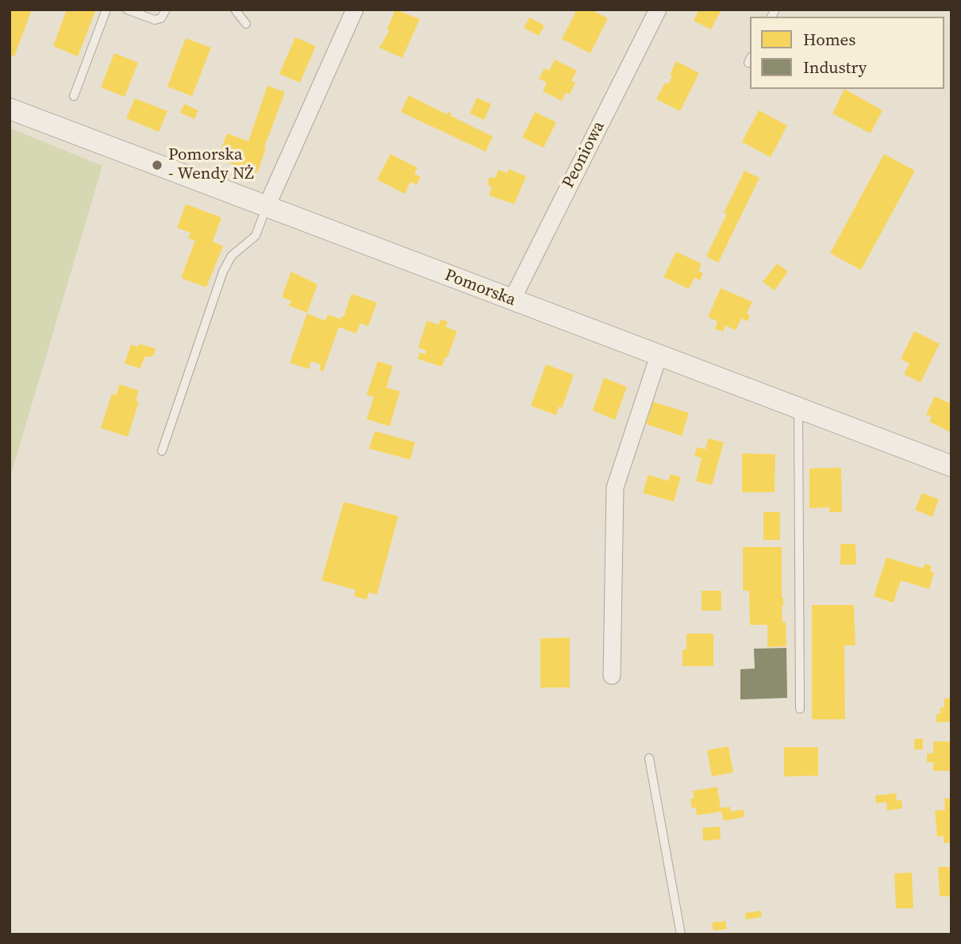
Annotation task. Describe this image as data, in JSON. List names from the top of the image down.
{
  "streets": {
    "street": ["Peoniowa", "Pomorska"]
  },
  "crossings": [
    ["Peoniowa", "Pomorska"]
  ],
  "places": ["Pomorska - Wendy NŻ"],
  "legend": ["Homes", "Industry"]
}
